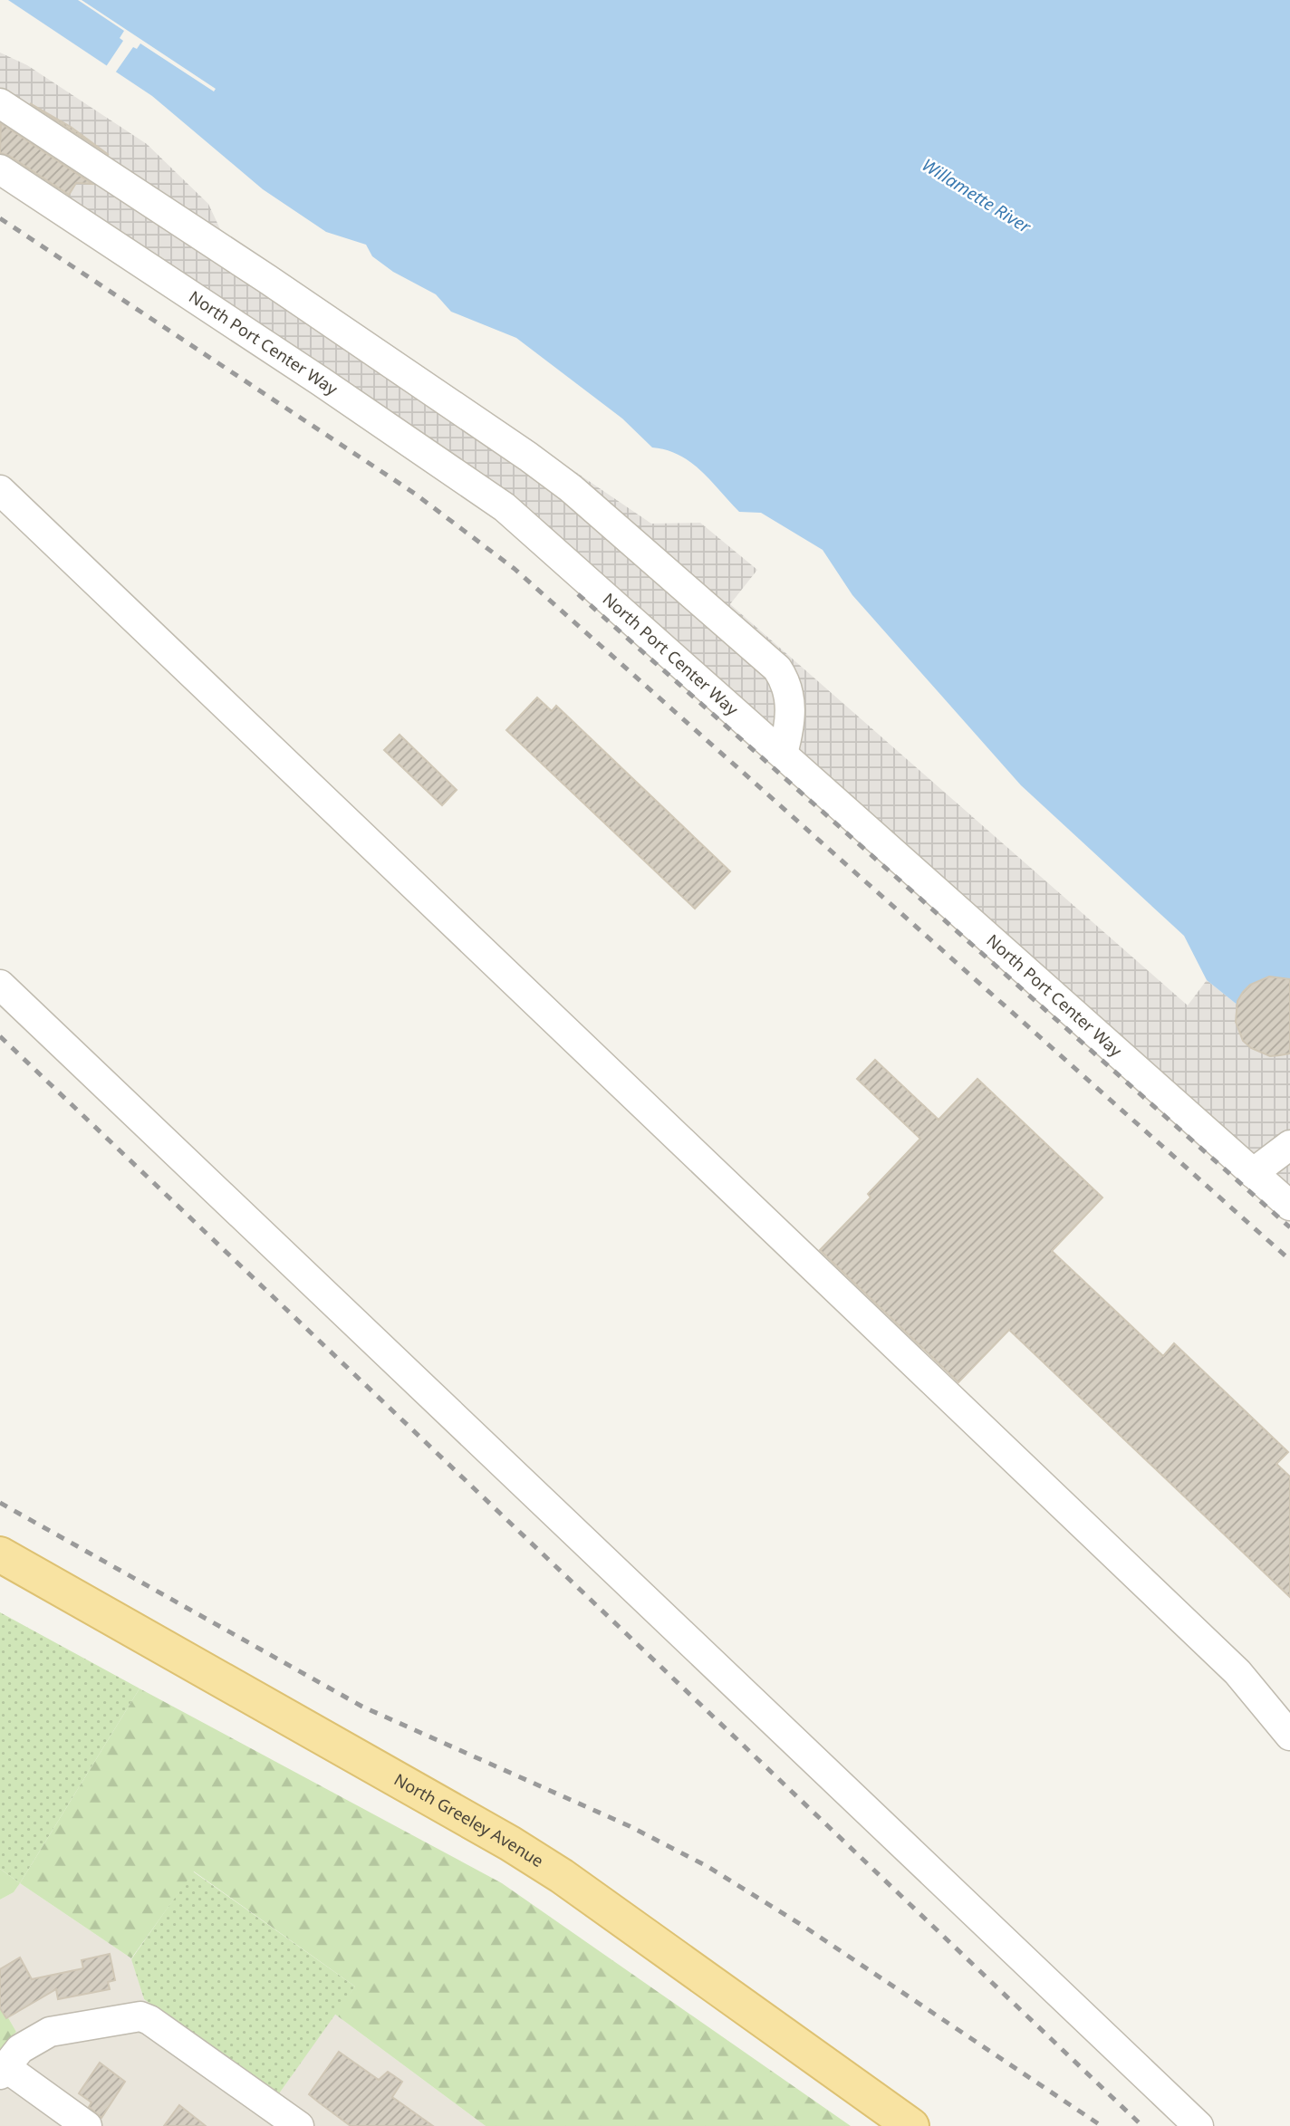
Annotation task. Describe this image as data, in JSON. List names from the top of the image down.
{
  "streets": {
    "main road": ["North Greeley Avenue"],
    "street": ["North Port Center Way"]
  },
  "water": ["Willamette River"]
}
